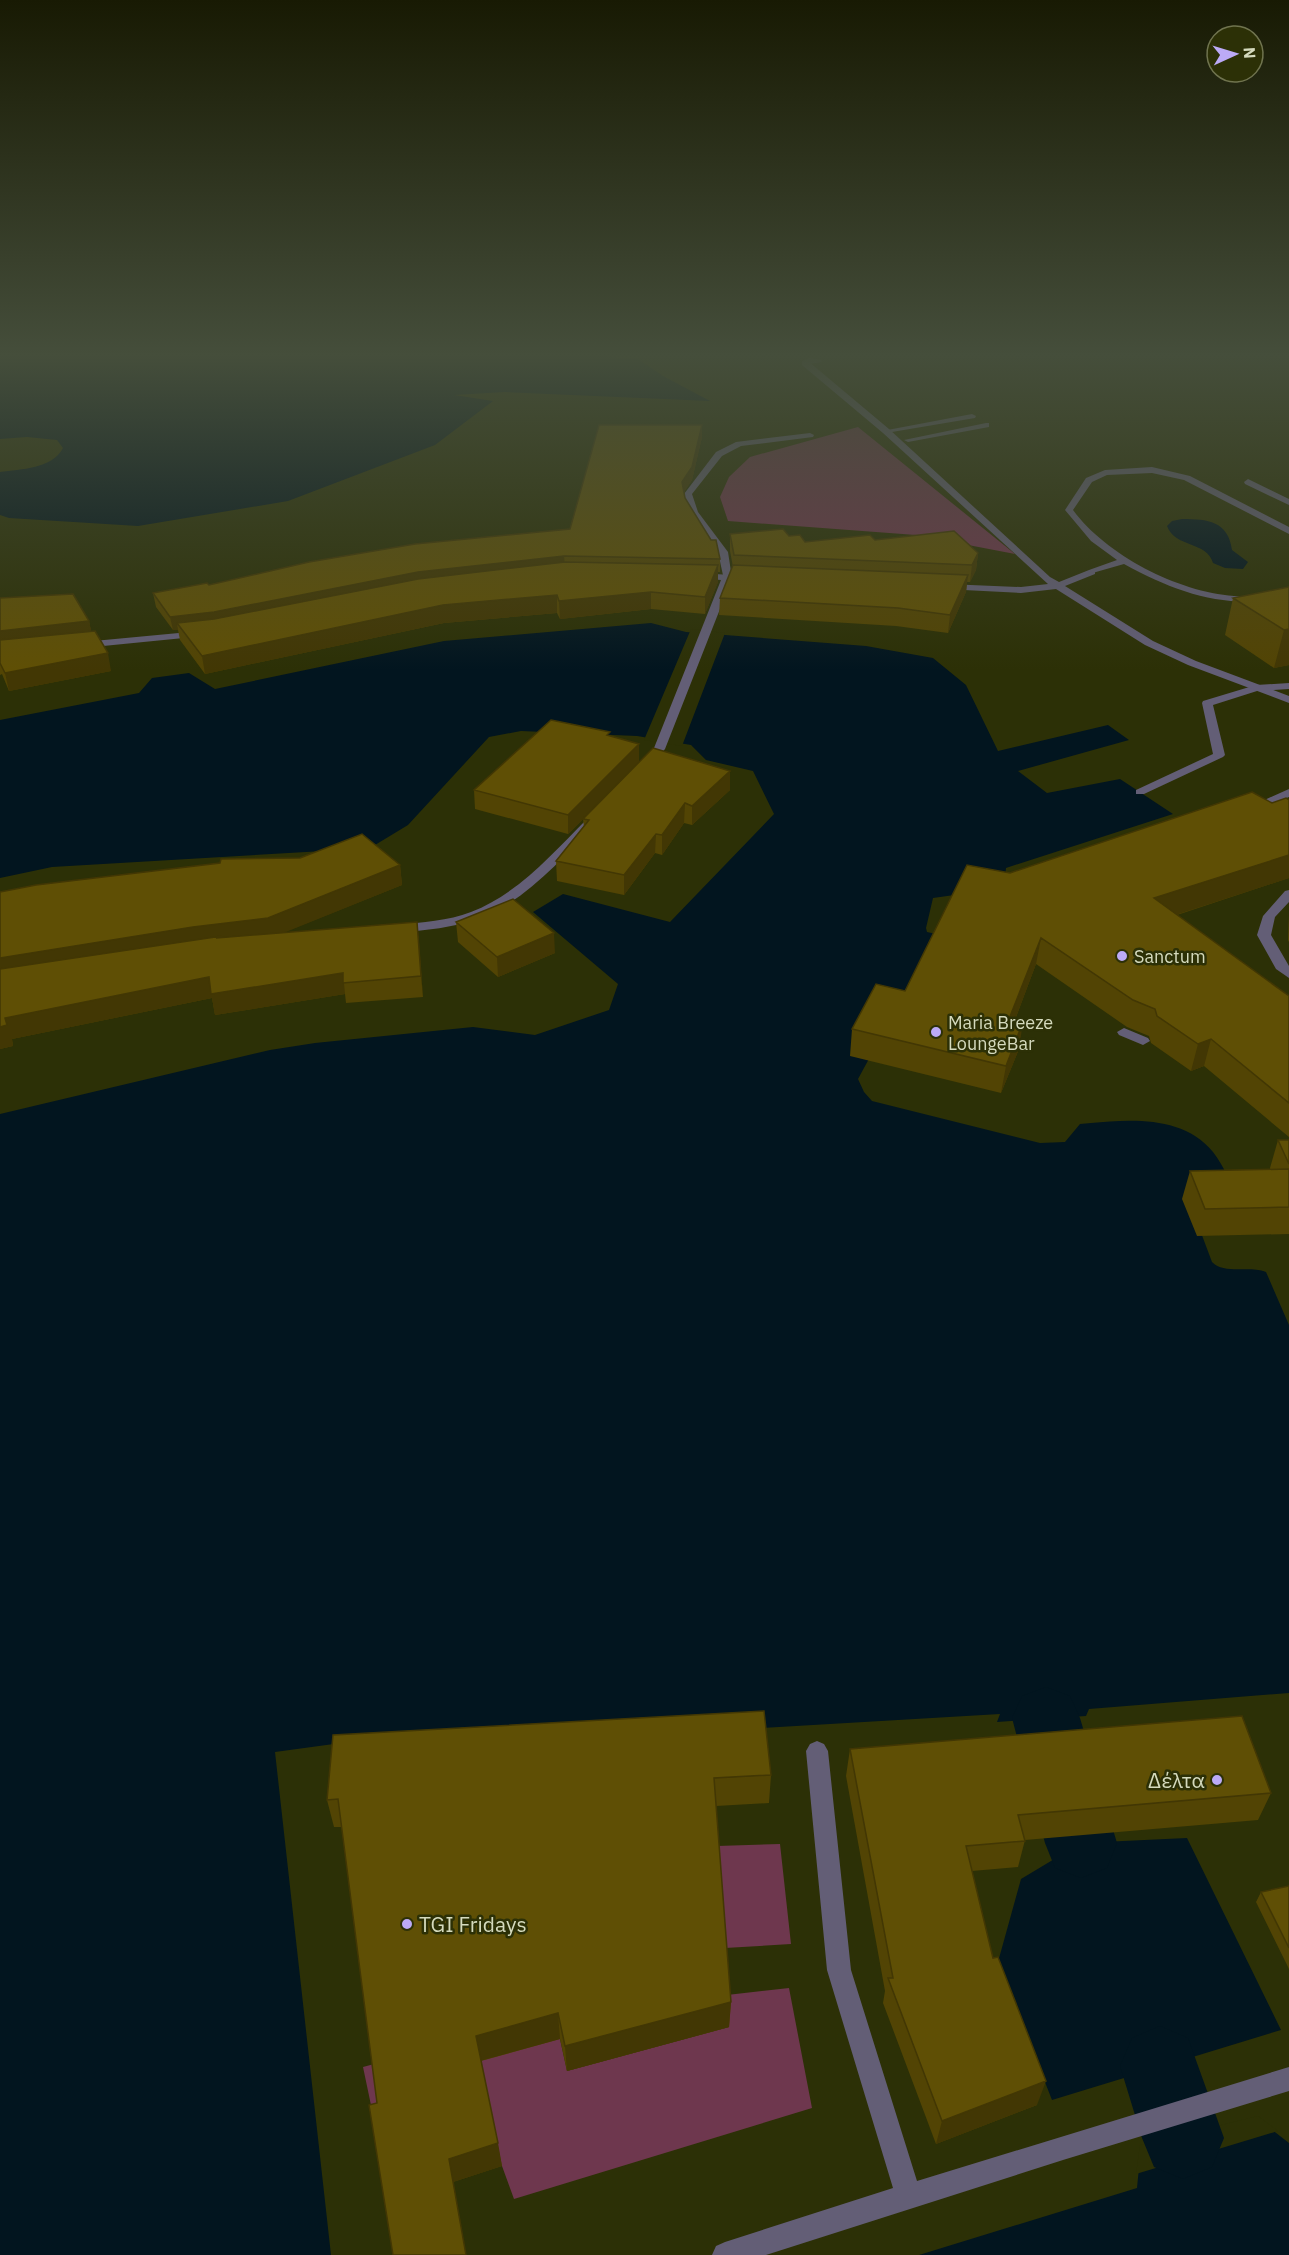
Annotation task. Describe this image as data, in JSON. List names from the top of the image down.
{
  "places": [
    "Sanctum",
    "Maria Breeze LoungeBar",
    "Δέλτα",
    "TGI Fridays"
  ],
  "north": "right"
}
